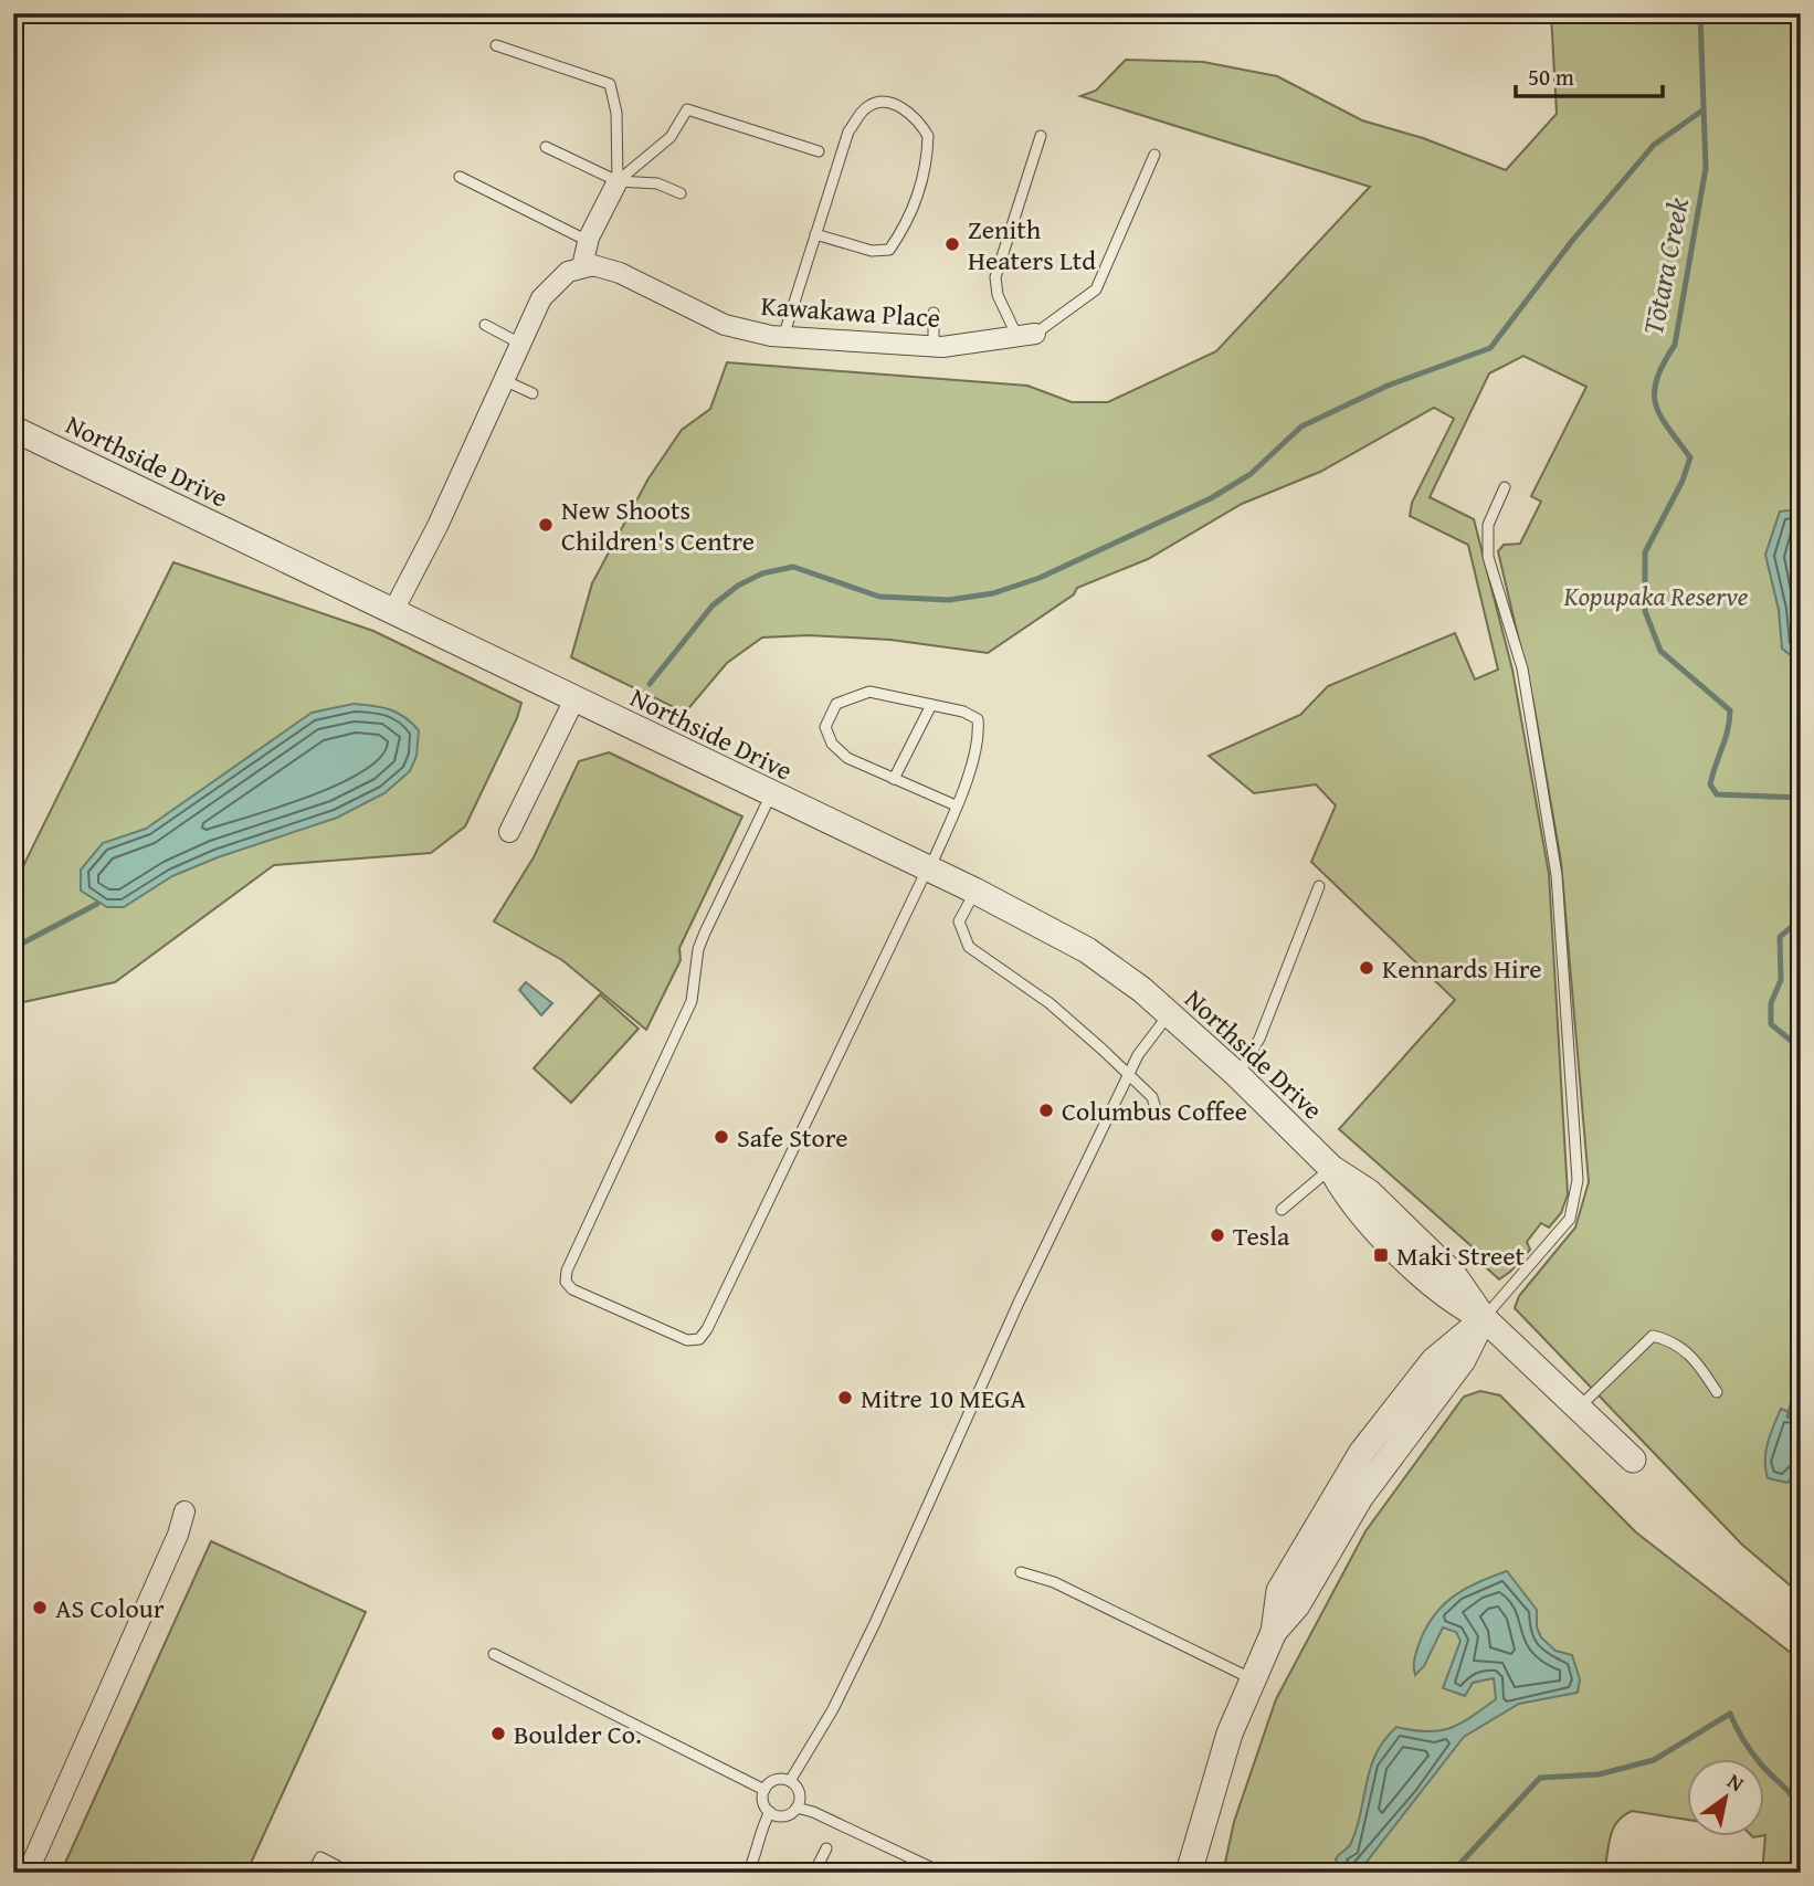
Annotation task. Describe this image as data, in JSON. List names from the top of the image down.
{
  "streets": {
    "street": ["Kawakawa Place", "Northside Drive"]
  },
  "water": ["Tōtara Creek"],
  "parks": ["Kopupaka Reserve"],
  "places": {
    "other": [
      "Zenith Heaters Ltd",
      "New Shoots Children's Centre",
      "Kennards Hire",
      "Columbus Coffee",
      "Safe Store",
      "Tesla",
      "Mitre 10 MEGA",
      "AS Colour",
      "Boulder Co."
    ],
    "transit": ["Maki Street"]
  },
  "scale_bar": "50 m",
  "north": "top right"
}
